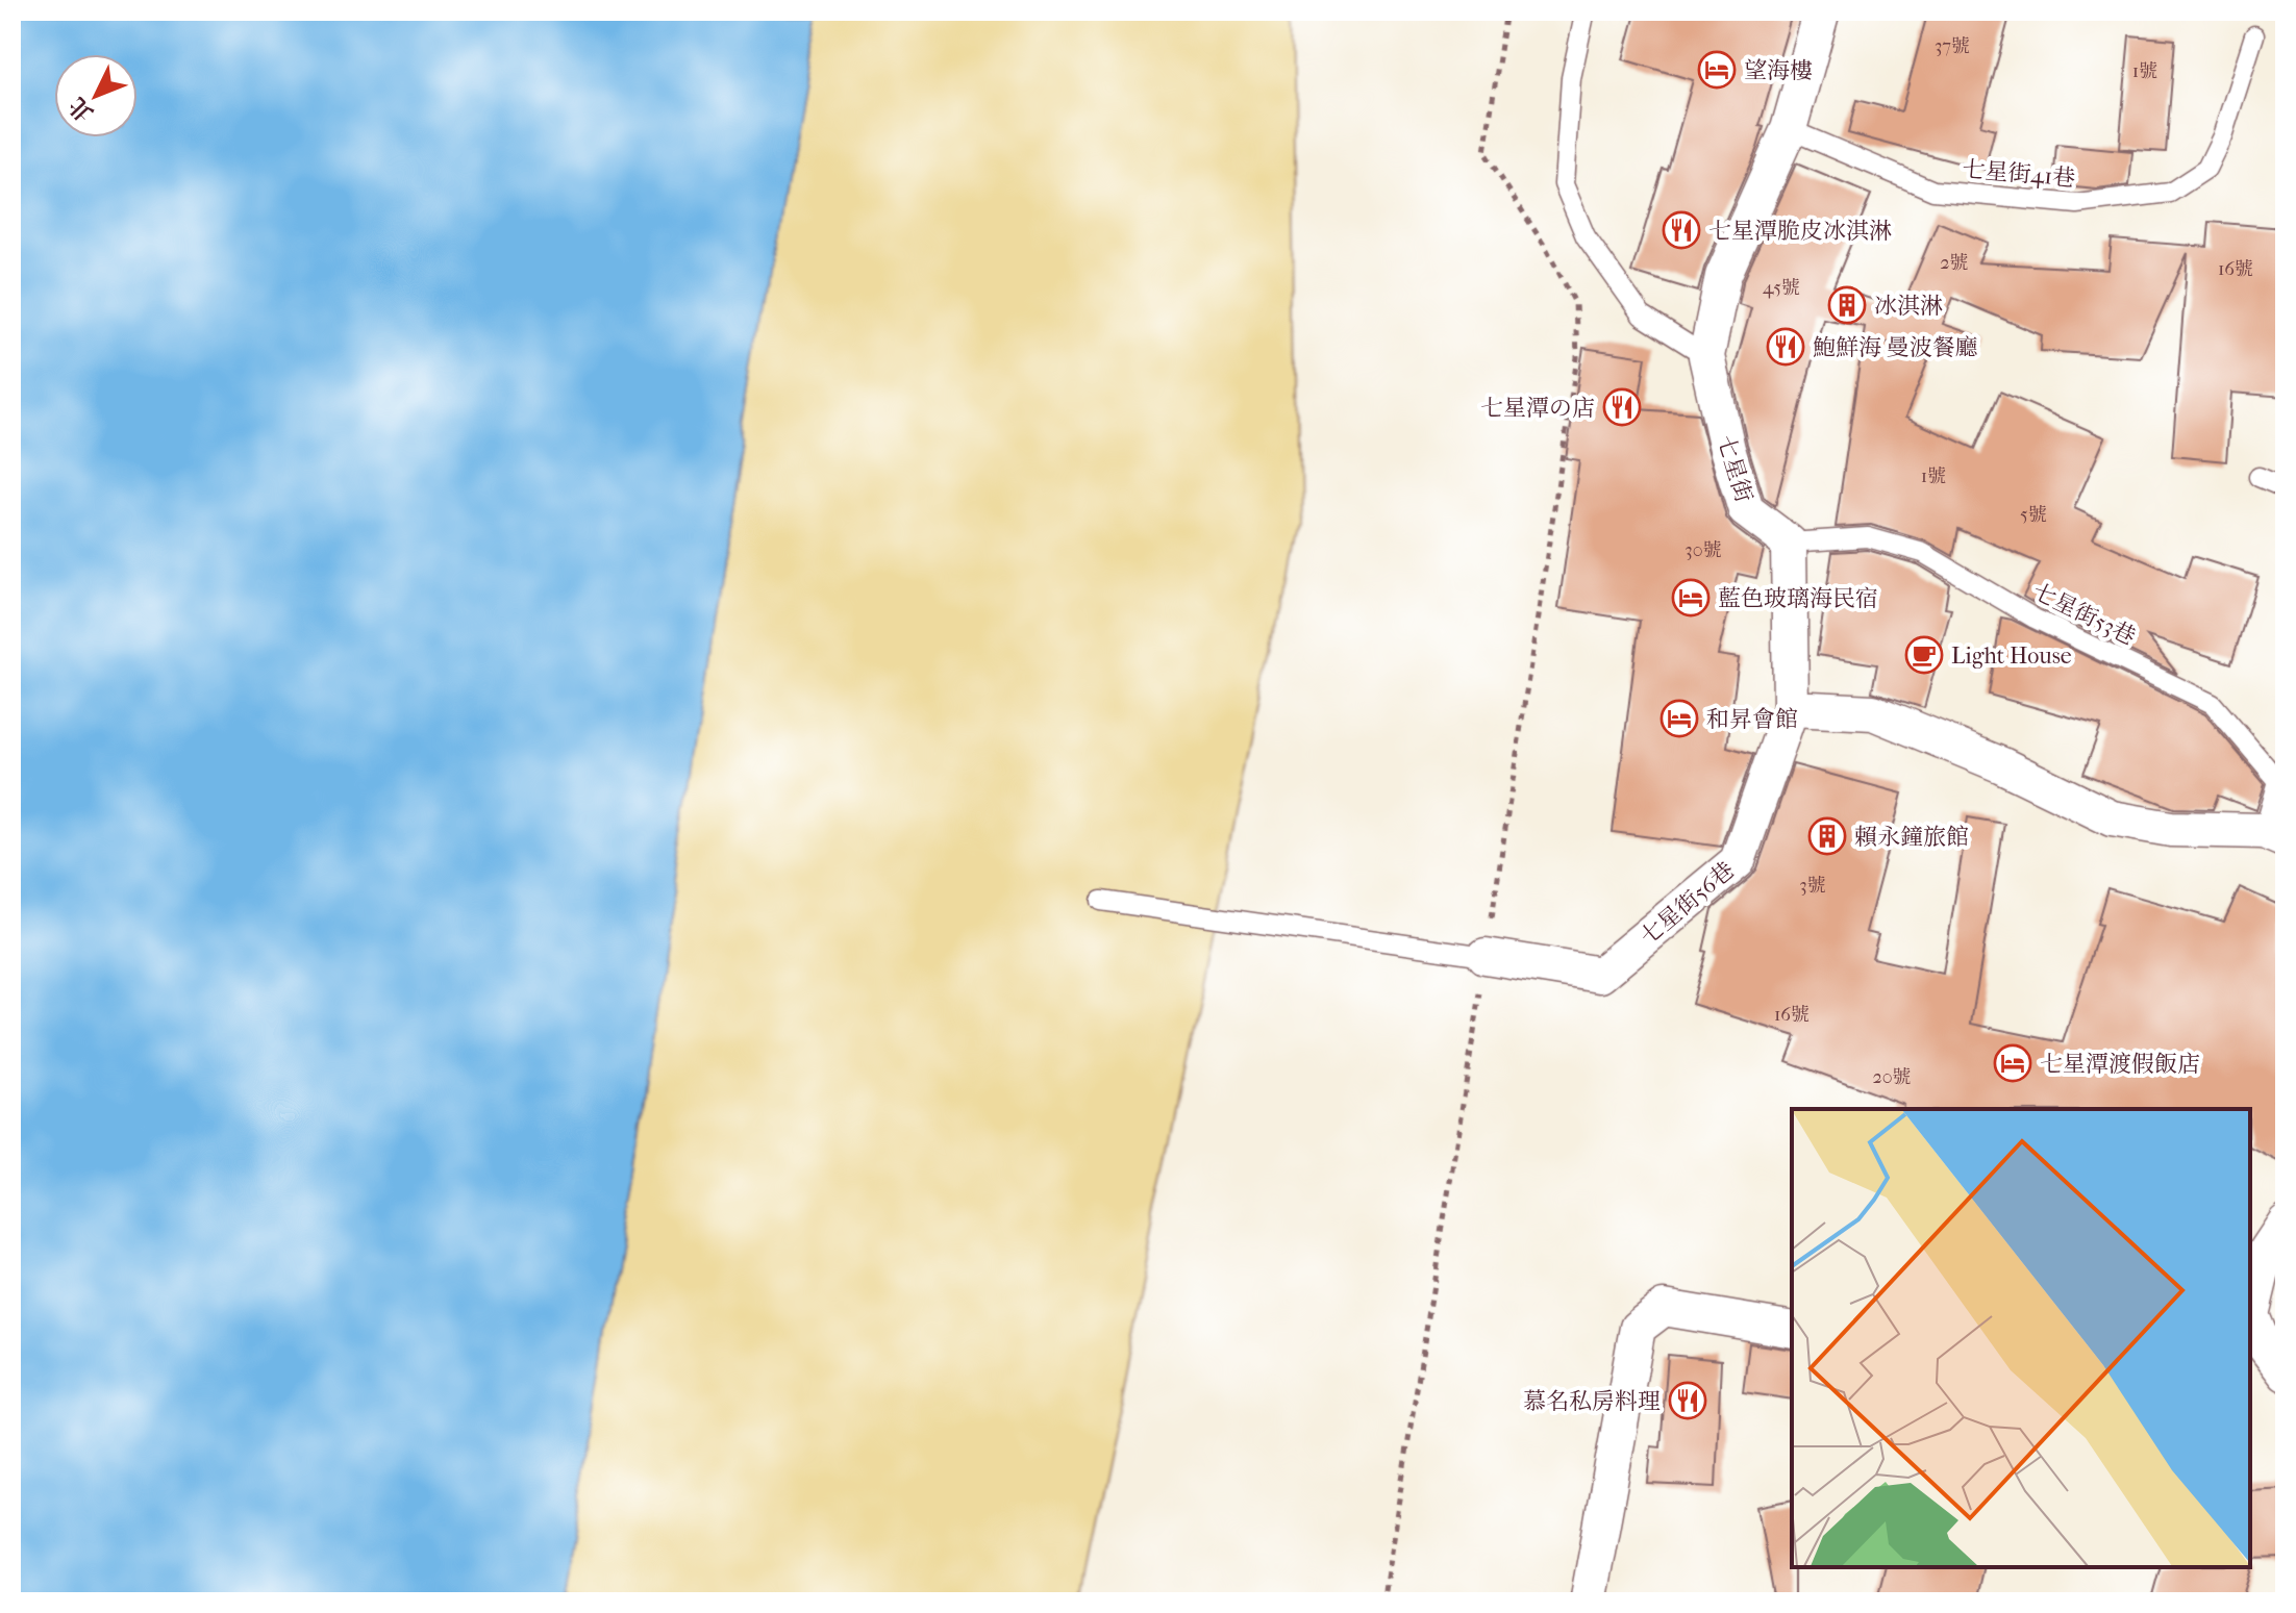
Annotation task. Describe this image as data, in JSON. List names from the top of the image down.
{
  "streets": {
    "street": ["七星街", "七星街56巷"],
    "lane": ["七星街41巷", "七星街53巷"]
  },
  "crossings": [
    ["七星街41巷", "七星街"],
    ["七星街", "七星街53巷"]
  ],
  "places": {
    "hotel": [
      "望海樓",
      "藍色玻璃海民宿",
      "和昇會館",
      "七星潭渡假飯店"
    ],
    "restaurant": [
      "七星潭脆皮冰淇淋",
      "鮑鮮海 曼波餐廳",
      "七星潭の店",
      "慕名私房料理"
    ],
    "building": ["冰淇淋", "賴永鐘旅館"],
    "cafe": ["Light House"]
  },
  "house_numbers": [
    "37號",
    "1號",
    "2號",
    "16號",
    "45號",
    "1號",
    "5號",
    "30號",
    "3號",
    "16號",
    "20號"
  ],
  "north": "bottom left"
}
